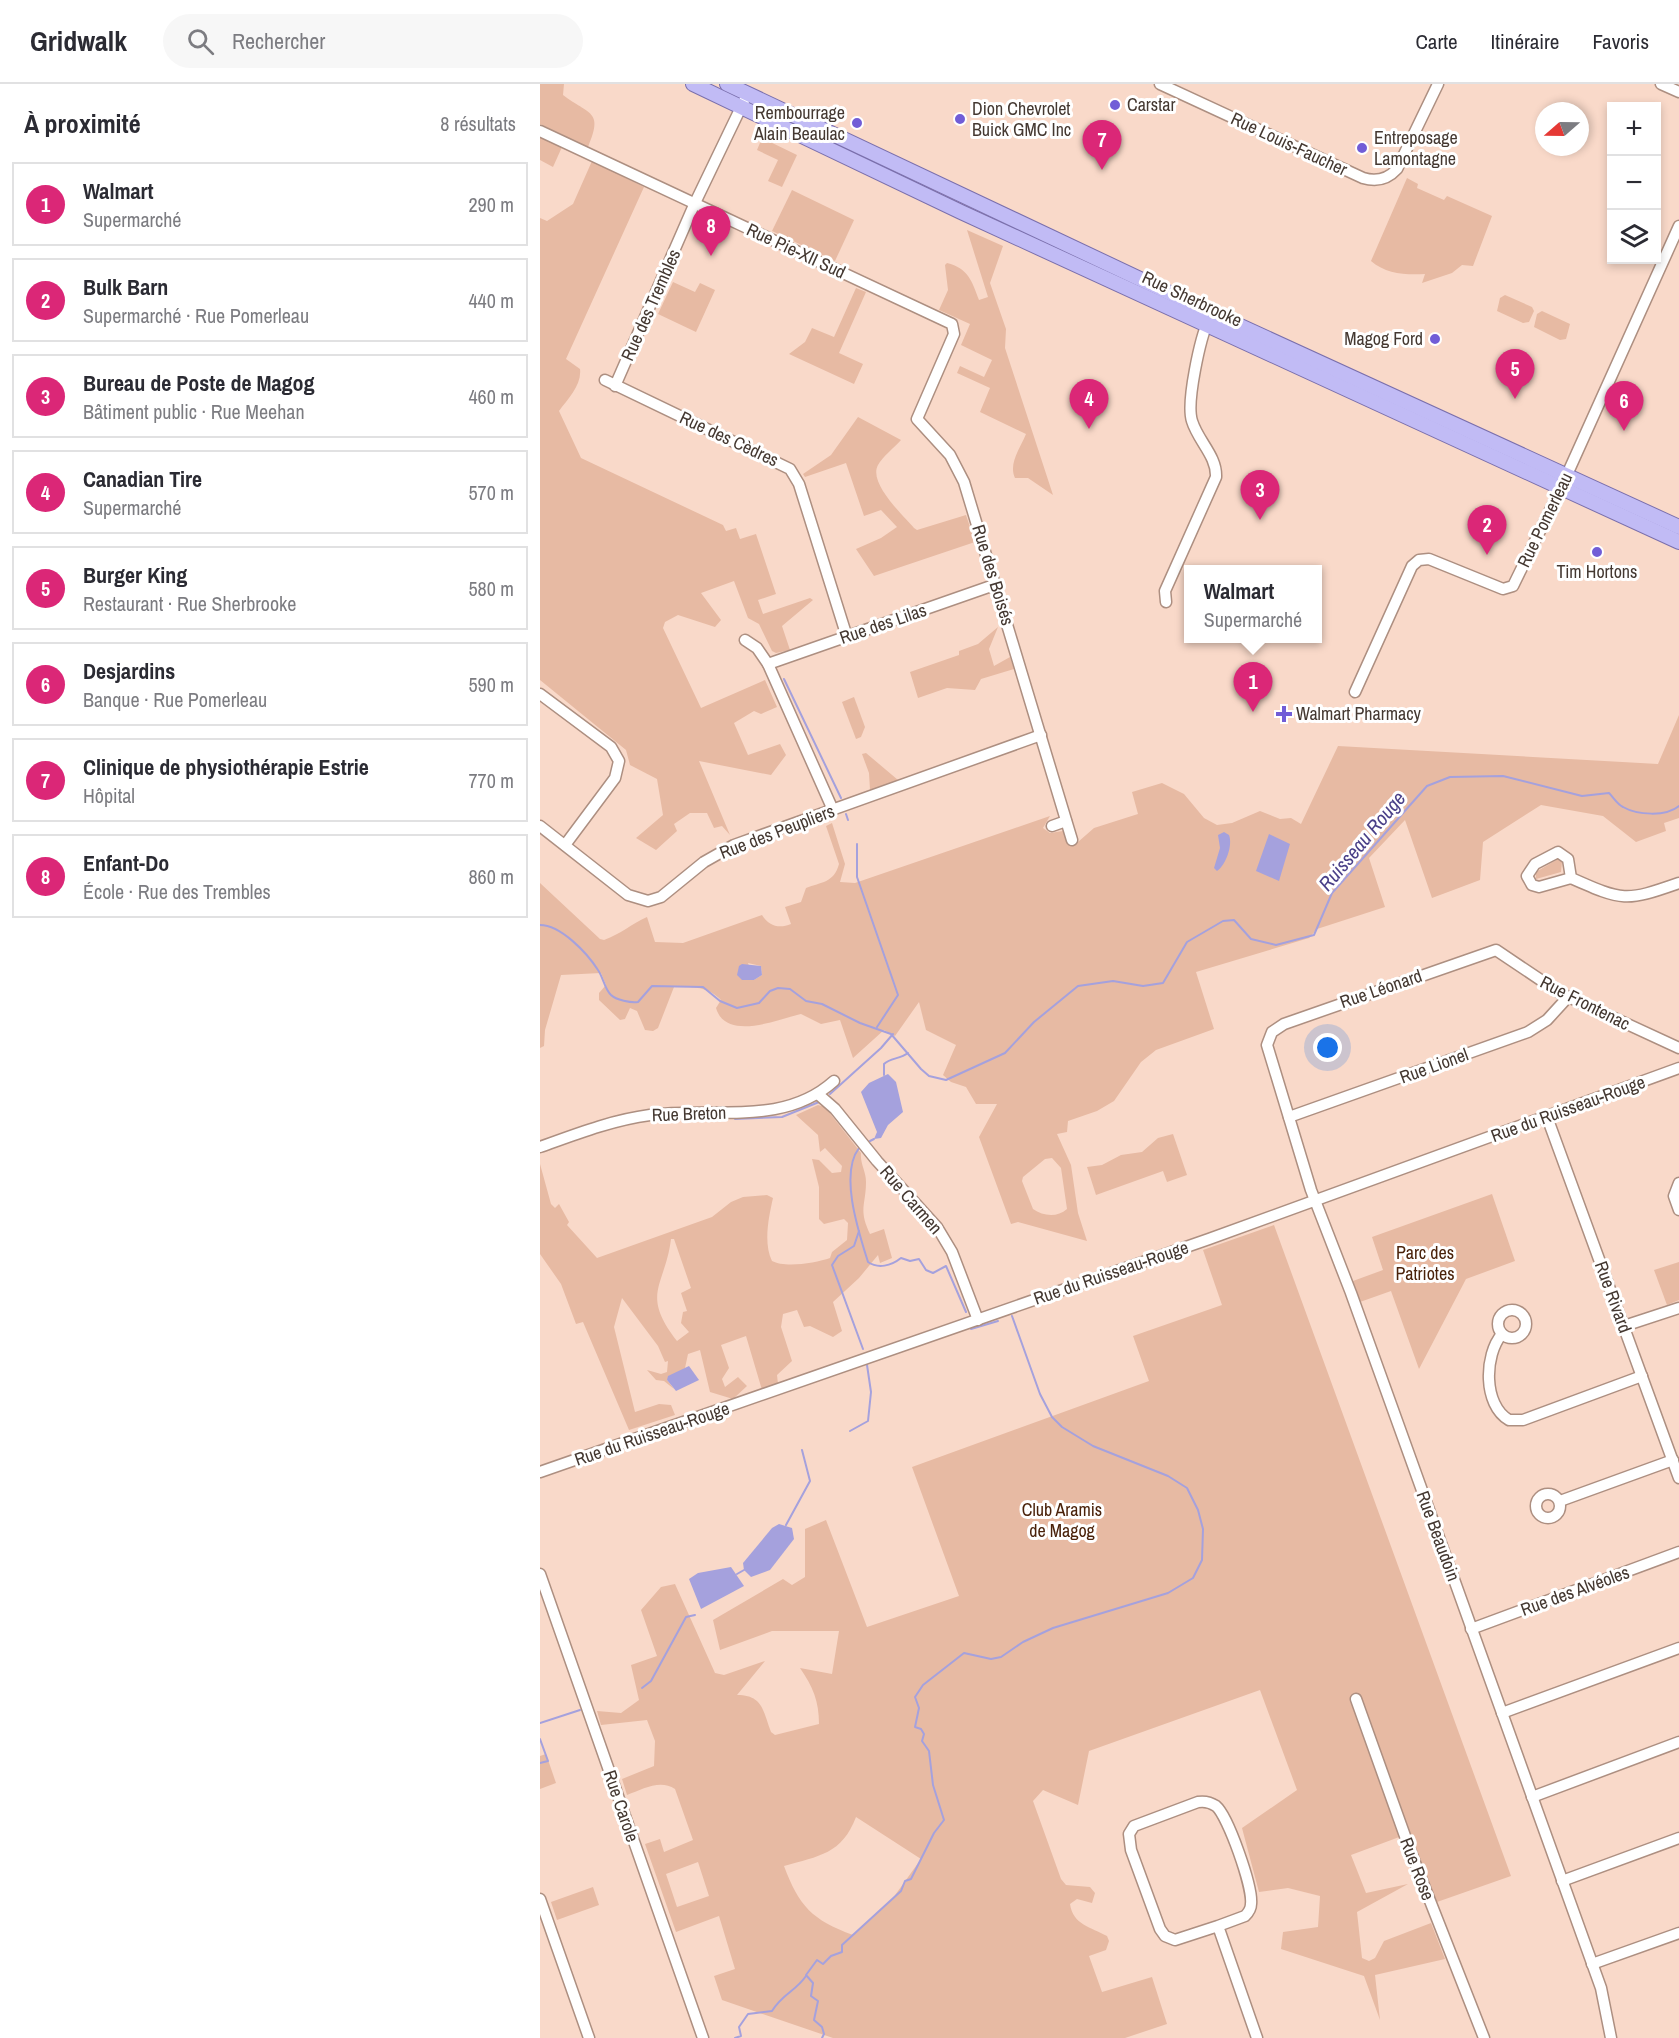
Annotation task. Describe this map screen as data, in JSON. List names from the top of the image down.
{
  "streets": {
    "main road": ["Rue Sherbrooke"],
    "street": [
      "Rue Louis-Faucher",
      "Rue Pie-XII Sud",
      "Rue des Trembles",
      "Rue des Cèdres",
      "Rue Pomerleau",
      "Rue des Boisés",
      "Rue des Lilas",
      "Rue des Peupliers",
      "Rue Léonard",
      "Rue Frontenac",
      "Rue Lionel",
      "Rue du Ruisseau-Rouge",
      "Rue Breton",
      "Rue Carmen",
      "Rue Rivard",
      "Rue Beaudoin",
      "Rue des Alvéoles",
      "Rue Carole",
      "Rue Rose"
    ]
  },
  "crossings": [
    ["Rue Pie-XII Sud", "Rue des Trembles"],
    ["Rue Pie-XII Sud", "Rue des Boisés"],
    ["Rue Sherbrooke", "Rue des Trembles"],
    ["Rue Sherbrooke", "Rue Pomerleau"],
    ["Rue des Trembles", "Rue des Cèdres"],
    ["Rue des Cèdres", "Rue des Lilas"],
    ["Rue des Boisés", "Rue des Lilas"],
    ["Rue des Boisés", "Rue des Peupliers"],
    ["Rue Léonard", "Rue Frontenac"],
    ["Rue Léonard", "Rue Beaudoin"],
    ["Rue Frontenac", "Rue Lionel"],
    ["Rue Lionel", "Rue Beaudoin"],
    ["Rue du Ruisseau-Rouge", "Rue Carmen"],
    ["Rue du Ruisseau-Rouge", "Rue Rivard"],
    ["Rue du Ruisseau-Rouge", "Rue Beaudoin"],
    ["Rue Breton", "Rue Carmen"],
    ["Rue Beaudoin", "Rue des Alvéoles"]
  ],
  "water": ["Ruisseau Rouge"],
  "parks": ["Parc des Patriotes", "Club Aramis de Magog"],
  "places": {
    "other": [
      "Carstar",
      "Dion Chevrolet Buick GMC Inc",
      "Rembourrage Alain Beaulac",
      "Entreposage Lamontagne",
      "Magog Ford",
      "Tim Hortons"
    ],
    "health": ["Walmart Pharmacy"]
  },
  "north": "left",
  "page": {
    "header": "Gridwalk",
    "search": "Rechercher",
    "nav": ["Carte", "Itinéraire", "Favoris"],
    "heading": ["À proximité", "8 résultats"],
    "map_buttons": ["+", "−"],
    "pins": [
      "7",
      "8",
      "5",
      "4",
      "6",
      "3",
      "2",
      "1"
    ],
    "list": [
      {
        "mark": "1",
        "name": "Walmart",
        "note": "Supermarché",
        "value": "290 m"
      },
      {
        "mark": "2",
        "name": "Bulk Barn",
        "note": "Supermarché · Rue Pomerleau",
        "value": "440 m"
      },
      {
        "mark": "3",
        "name": "Bureau de Poste de Magog",
        "note": "Bâtiment public · Rue Meehan",
        "value": "460 m"
      },
      {
        "mark": "4",
        "name": "Canadian Tire",
        "note": "Supermarché",
        "value": "570 m"
      },
      {
        "mark": "5",
        "name": "Burger King",
        "note": "Restaurant · Rue Sherbrooke",
        "value": "580 m"
      },
      {
        "mark": "6",
        "name": "Desjardins",
        "note": "Banque · Rue Pomerleau",
        "value": "590 m"
      },
      {
        "mark": "7",
        "name": "Clinique de physiothérapie Estrie",
        "note": "Hôpital",
        "value": "770 m"
      },
      {
        "mark": "8",
        "name": "Enfant-Do",
        "note": "École · Rue des Trembles",
        "value": "860 m"
      }
    ],
    "popup": ["Walmart", "Supermarché"]
  }
}
